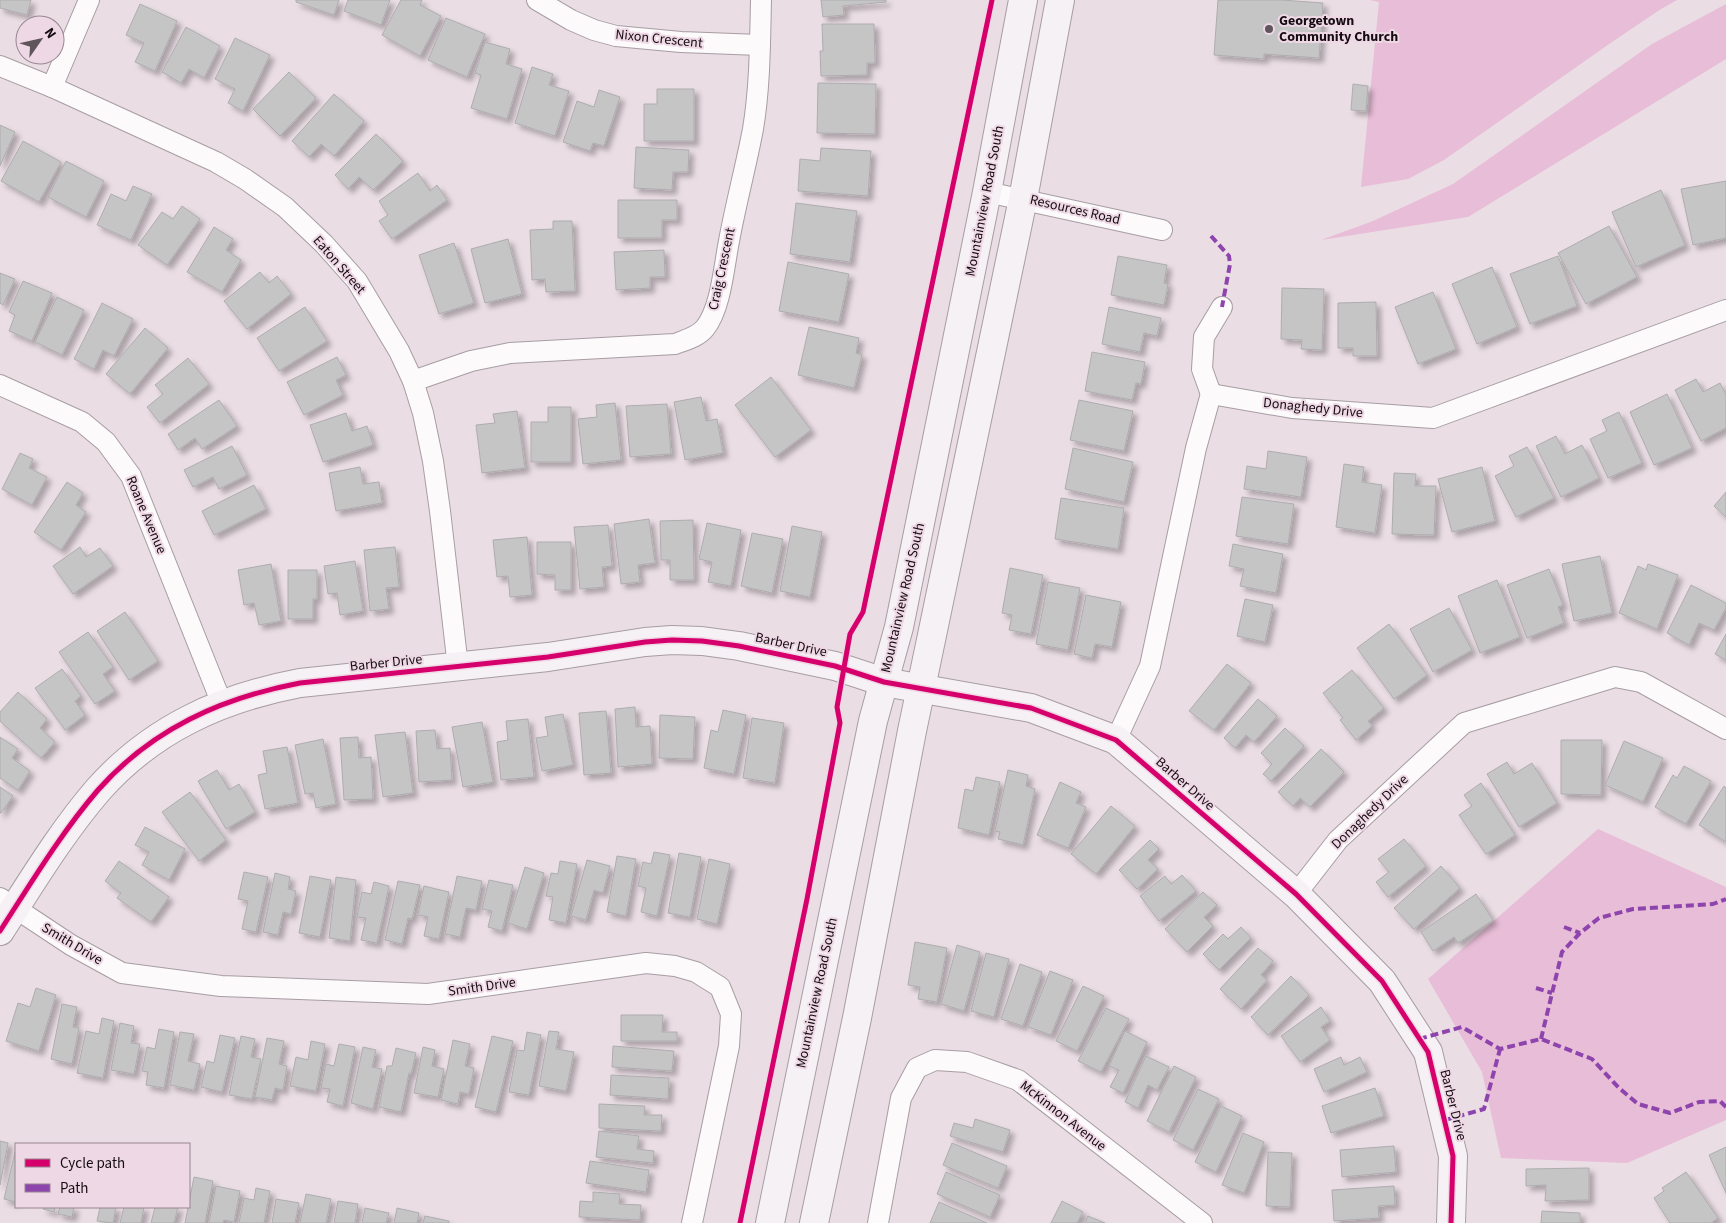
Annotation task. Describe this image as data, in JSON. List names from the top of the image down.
{
  "streets": {
    "main road": ["Mountainview Road South", "Barber Drive"],
    "street": [
      "Nixon Crescent",
      "Resources Road",
      "Eaton Street",
      "Craig Crescent",
      "Donaghedy Drive",
      "Roane Avenue",
      "Smith Drive",
      "McKinnon Avenue"
    ]
  },
  "crossings": [
    ["Nixon Crescent", "Craig Crescent"],
    ["Mountainview Road South", "Resources Road"],
    ["Mountainview Road South", "Barber Drive"],
    ["Eaton Street", "Craig Crescent"],
    ["Eaton Street", "Barber Drive"],
    ["Donaghedy Drive", "Barber Drive"],
    ["Roane Avenue", "Barber Drive"],
    ["Barber Drive", "Smith Drive"]
  ],
  "places": ["Georgetown Community Church"],
  "legend": ["Cycle path", "Path"],
  "north": "top right"
}
